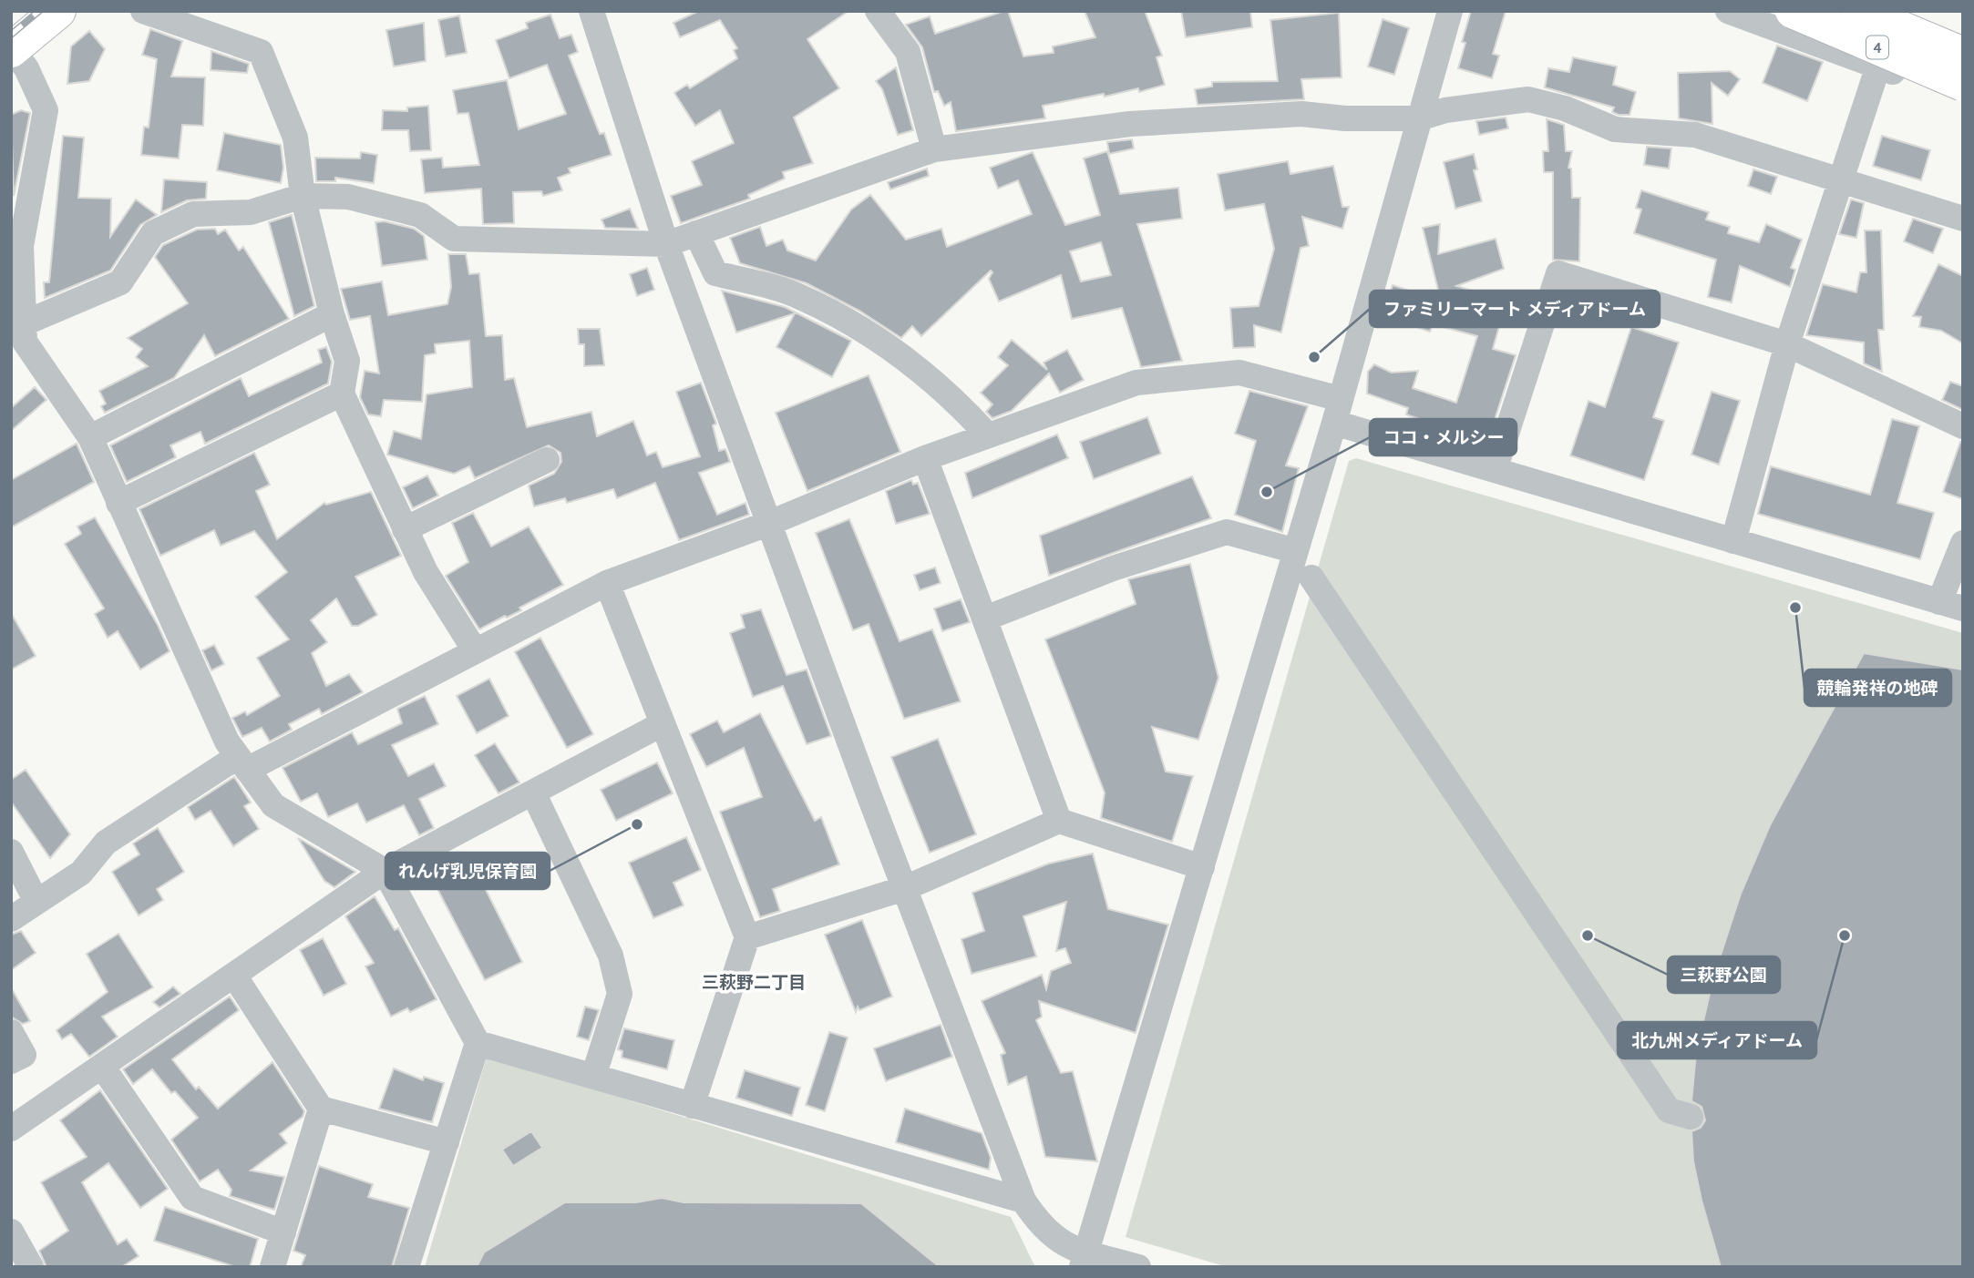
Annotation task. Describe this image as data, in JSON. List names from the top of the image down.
{
  "streets": {
    "highway": ["4"]
  },
  "districts": ["三萩野二丁目"],
  "places": [
    "ファミリーマート メディアドーム",
    "ココ・メルシー",
    "競輪発祥の地碑",
    "れんげ乳児保育園",
    "三萩野公園",
    "北九州メディアドーム"
  ]
}
